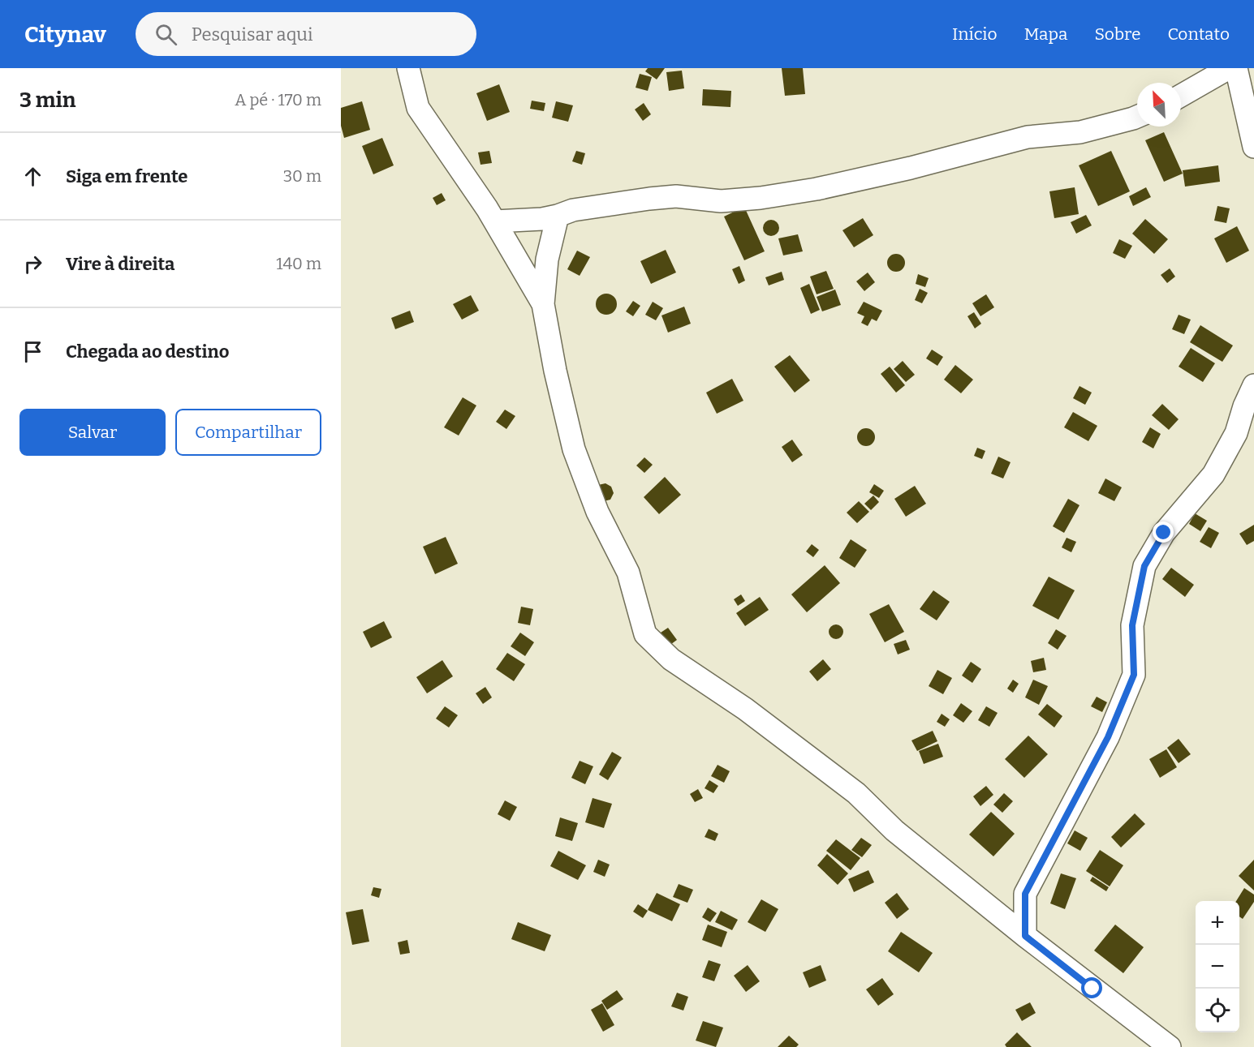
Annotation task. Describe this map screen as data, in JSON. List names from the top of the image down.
{
  "north": "top left",
  "page": {
    "header": "Citynav",
    "search": "Pesquisar aqui",
    "nav": [
      "Início",
      "Mapa",
      "Sobre",
      "Contato"
    ],
    "heading": ["3 min", "A pé · 170 m"],
    "list": [
      ["Siga em frente", "30 m"],
      ["Vire à direita", "140 m"],
      "Chegada ao destino"
    ],
    "buttons": ["Salvar", "Compartilhar"],
    "map_buttons": ["+", "−"]
  }
}
